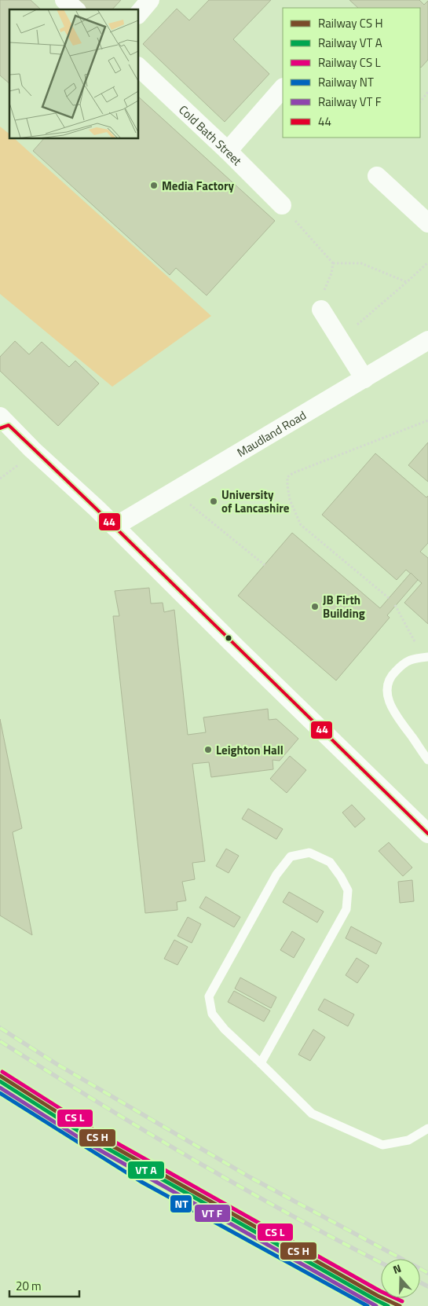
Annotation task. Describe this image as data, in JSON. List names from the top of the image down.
{
  "streets": {
    "street": ["Cold Bath Street", "Maudland Road"]
  },
  "places": [
    "Media Factory",
    "University of Lancashire",
    "JB Firth Building",
    "Leighton Hall"
  ],
  "lines": ["transit line 44", "rail line NT"],
  "legend": [
    "Railway CS H",
    "Railway VT A",
    "Railway CS L",
    "Railway NT",
    "Railway VT F",
    "44"
  ],
  "scale_bar": "20 m",
  "north": "top"
}
